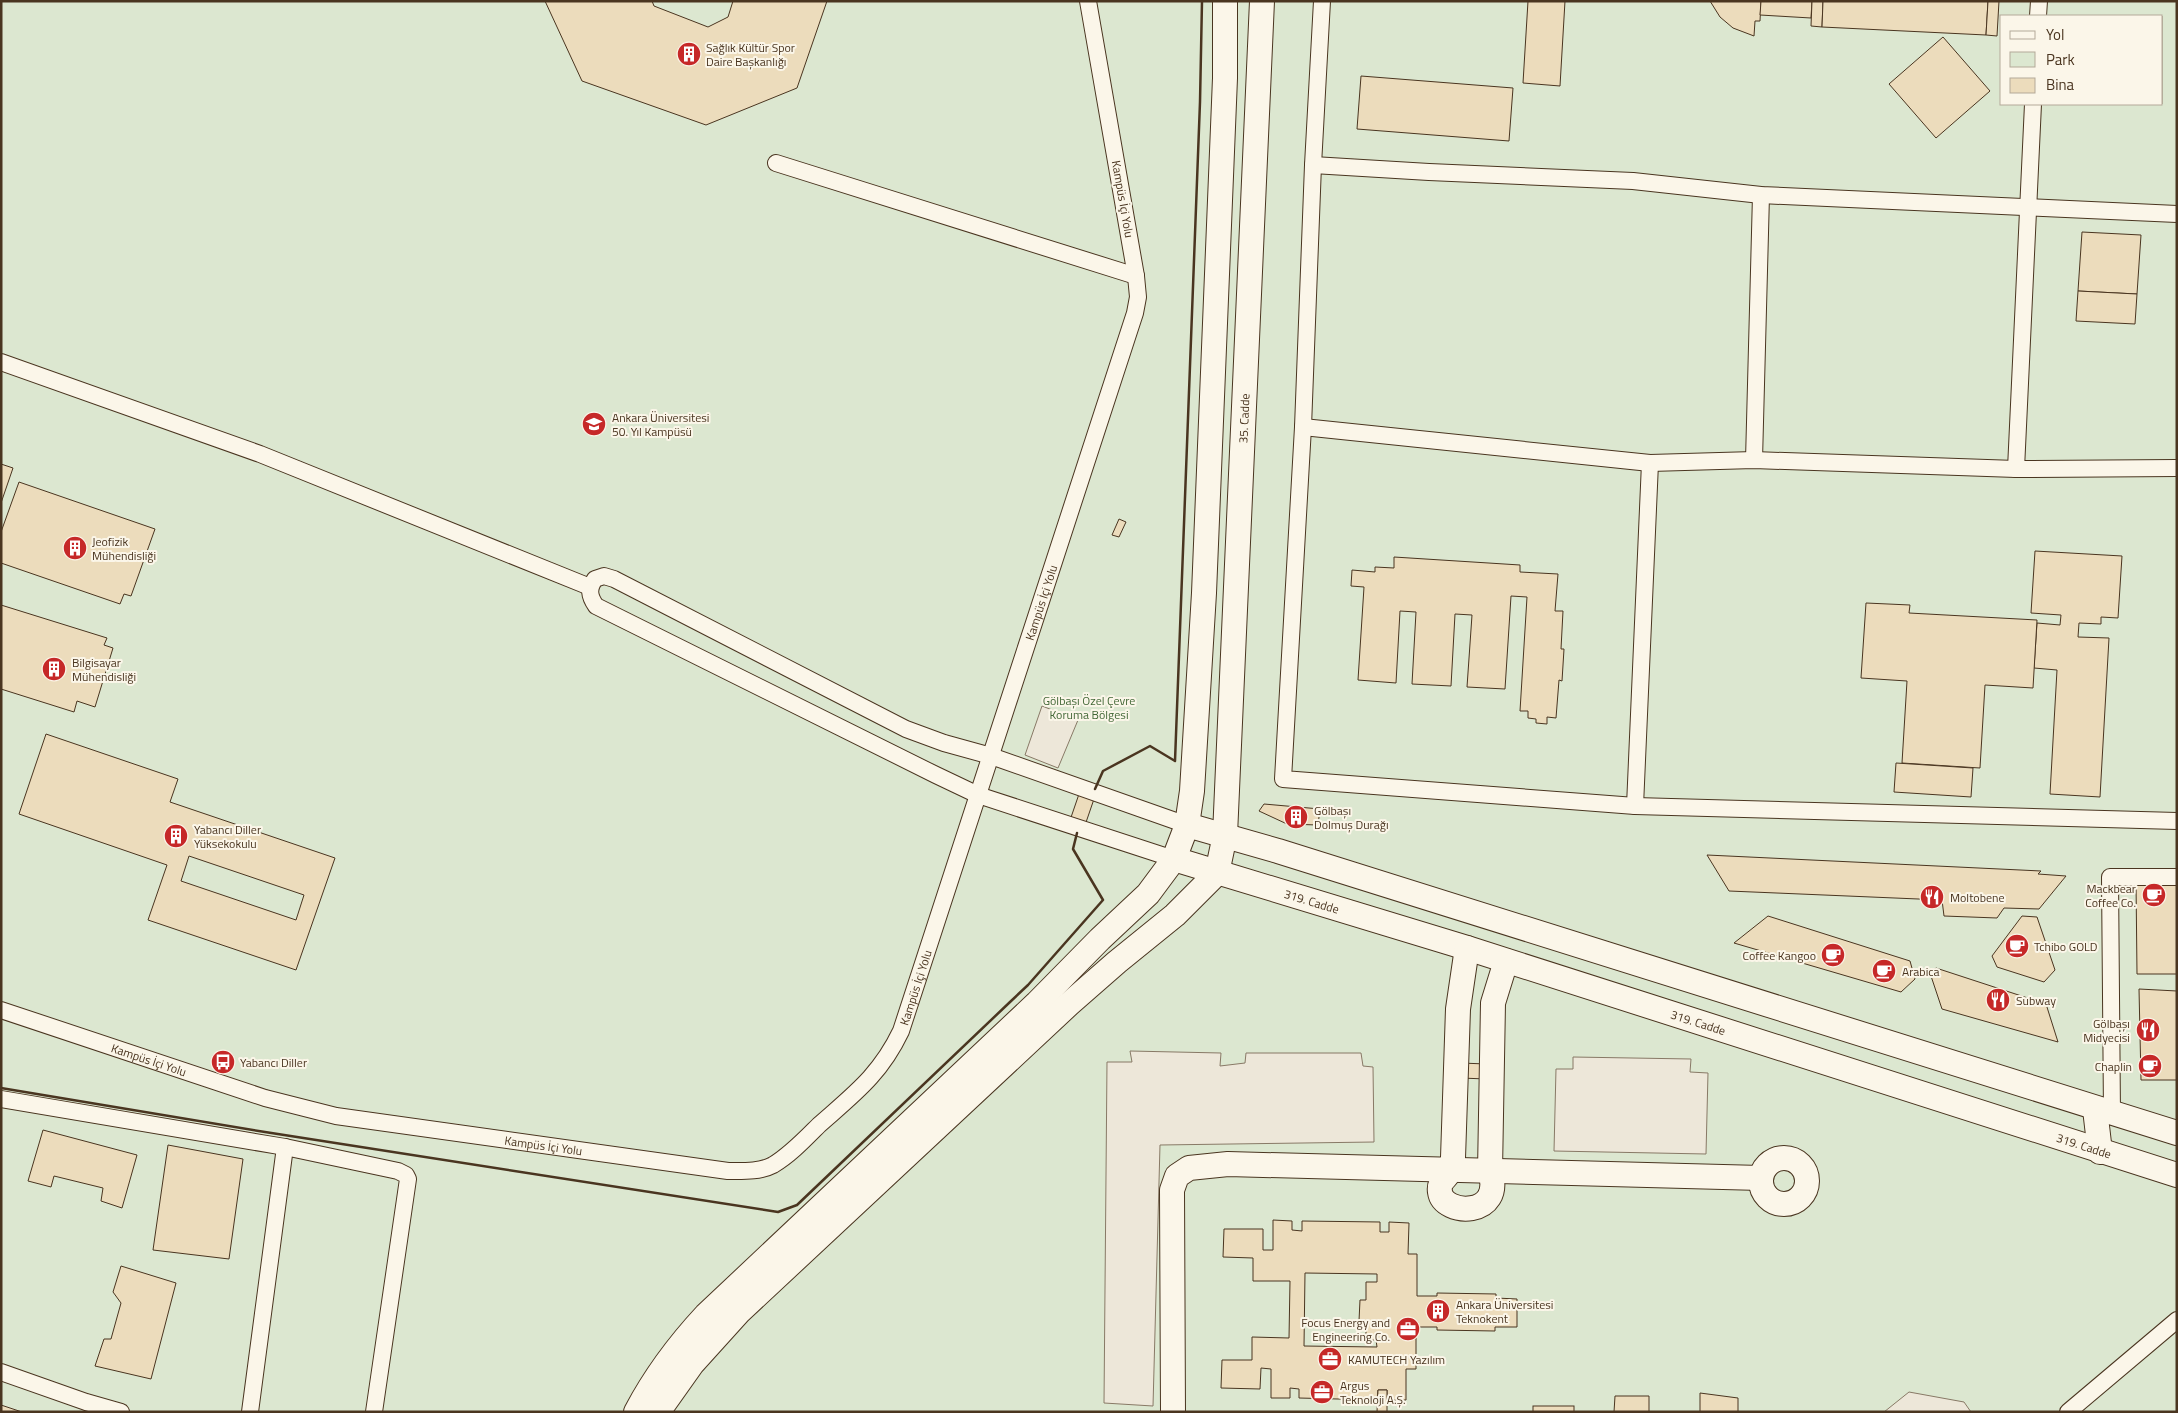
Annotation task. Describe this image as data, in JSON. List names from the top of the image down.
{
  "streets": {
    "street": ["Kampüs İçi Yolu", "35. Cadde", "319. Cadde"]
  },
  "crossings": [
    ["35. Cadde", "319. Cadde"]
  ],
  "parks": ["Gölbaşı Özel Çevre Koruma Bölgesi"],
  "places": {
    "building": [
      "Sağlık Kültür Spor Daire Başkanlığı",
      "Jeofizik Mühendisliği",
      "Bilgisayar Mühendisliği",
      "Gölbaşı Dolmuş Durağı",
      "Yabancı Diller Yüksekokulu",
      "Ankara Üniversitesi Teknokent"
    ],
    "school or university": ["Ankara Üniversitesi 50. Yıl Kampüsü"],
    "cafe": [
      "Mackbear Coffee Co.",
      "Tchibo GOLD",
      "Coffee Kangoo",
      "Arabica",
      "Chaplin"
    ],
    "restaurant": ["Moltobene", "Subway", "Gölbaşı Midyecisi"],
    "bus stop": ["Yabancı Diller"],
    "office": ["Focus Energy and Engineering Co.", "KAMUTECH Yazılım", "Argus Teknoloji A.Ş."]
  },
  "legend": ["Yol", "Park", "Bina"]
}
